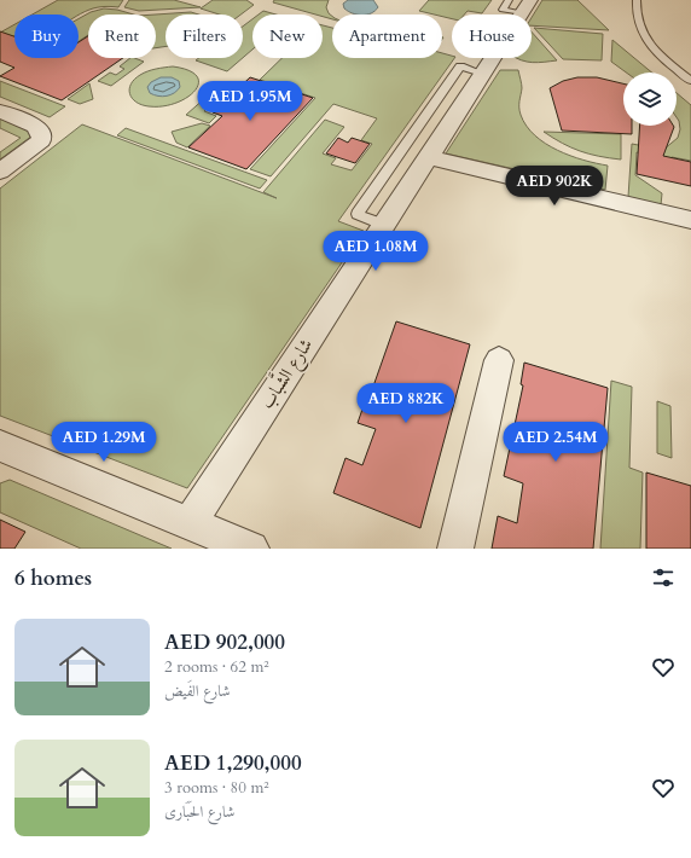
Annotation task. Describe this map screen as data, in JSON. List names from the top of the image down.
{
  "streets": {
    "street": ["شارع الشَّباب"]
  },
  "page": {
    "chip": [
      "Buy",
      "Rent",
      "Filters",
      "New",
      "Apartment",
      "House"
    ],
    "price": [
      "AED 1.95M",
      "AED 902K",
      "AED 1.08M",
      "AED 882K",
      "AED 1.29M",
      "AED 2.54M"
    ],
    "heading": "6 homes",
    "list": [
      {
        "name": "AED 902,000",
        "note": "2 rooms · 62 m² · شارع الفَيض"
      },
      {
        "name": "AED 1,290,000",
        "note": "3 rooms · 80 m² · شارع الحَبَارى"
      }
    ]
  }
}
